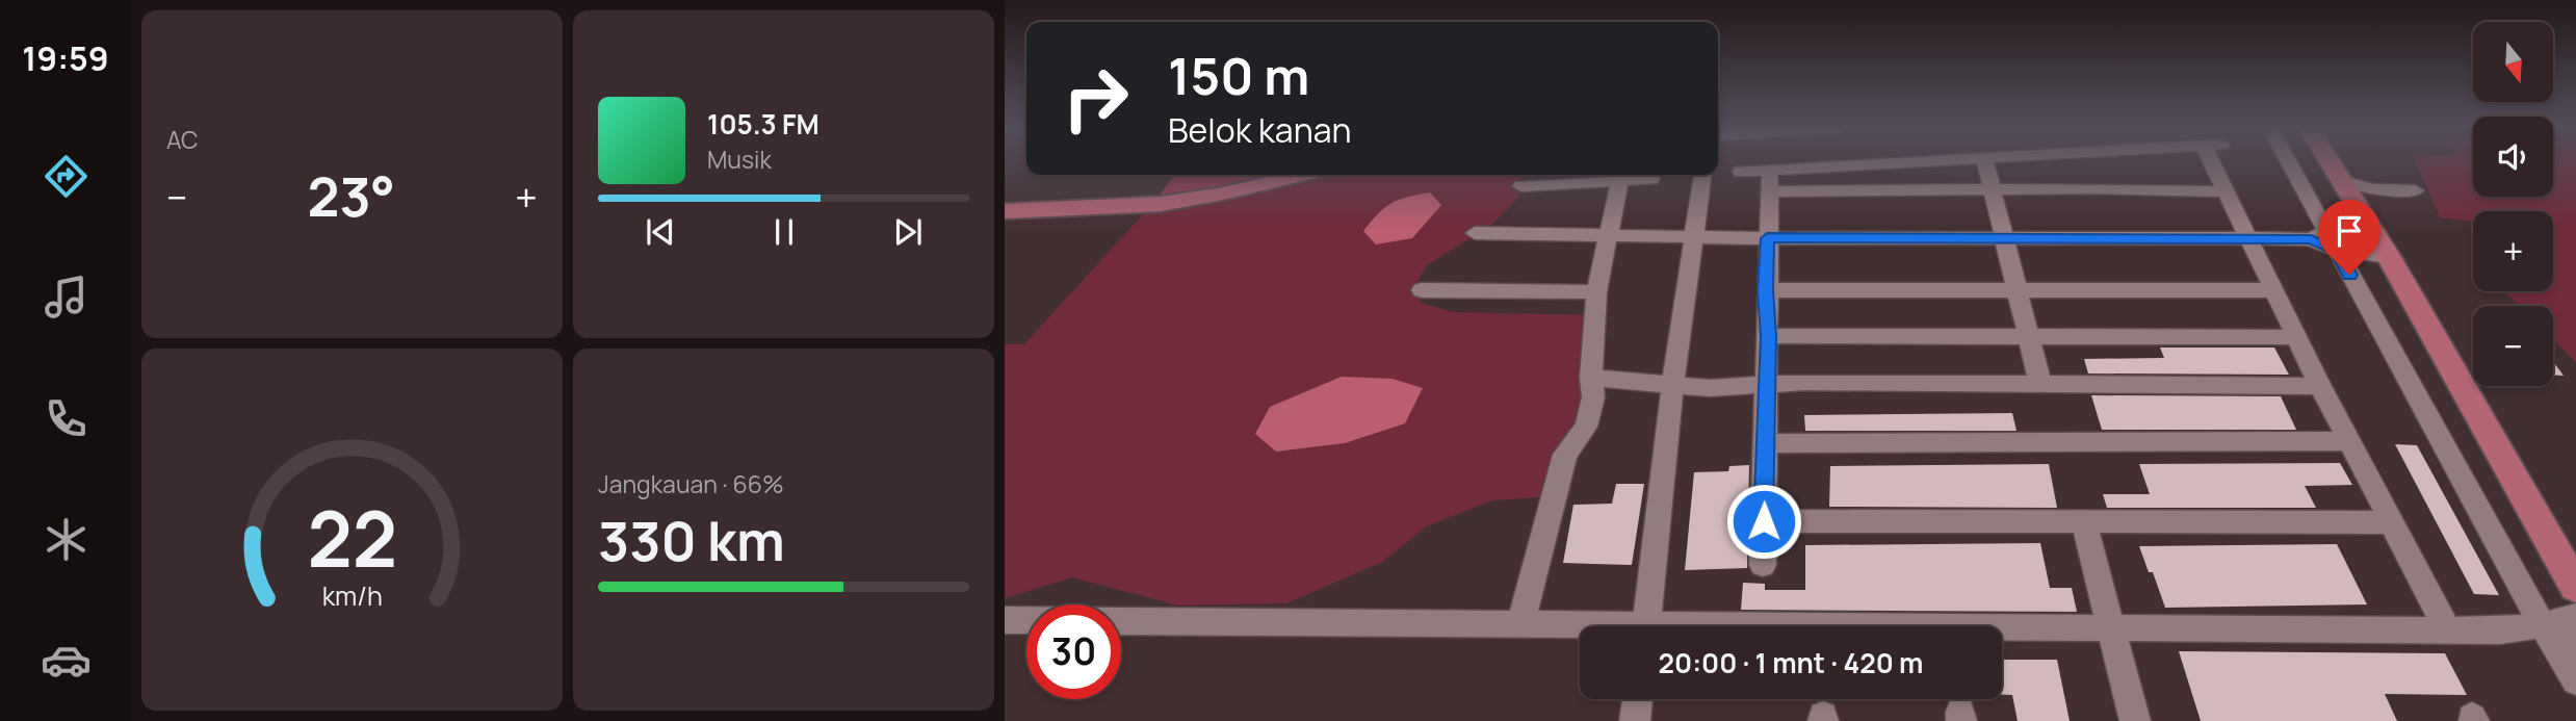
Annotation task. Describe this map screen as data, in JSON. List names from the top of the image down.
{
  "north": "bottom",
  "page": {
    "tabs": "19:59",
    "tile": [
      "AC",
      ["Jangkauan · 66%", "330 km"]
    ],
    "map_buttons": ["+", "−"],
    "turn": ["150 m", "Belok kanan"],
    "song": ["105.3 FM", "Musik"],
    "heat": ["−", "23°", "+"],
    "limit": "30",
    "trip": "20:00 · 1 mnt · 420 m",
    "gauge": ["22", "km/h"]
  }
}
